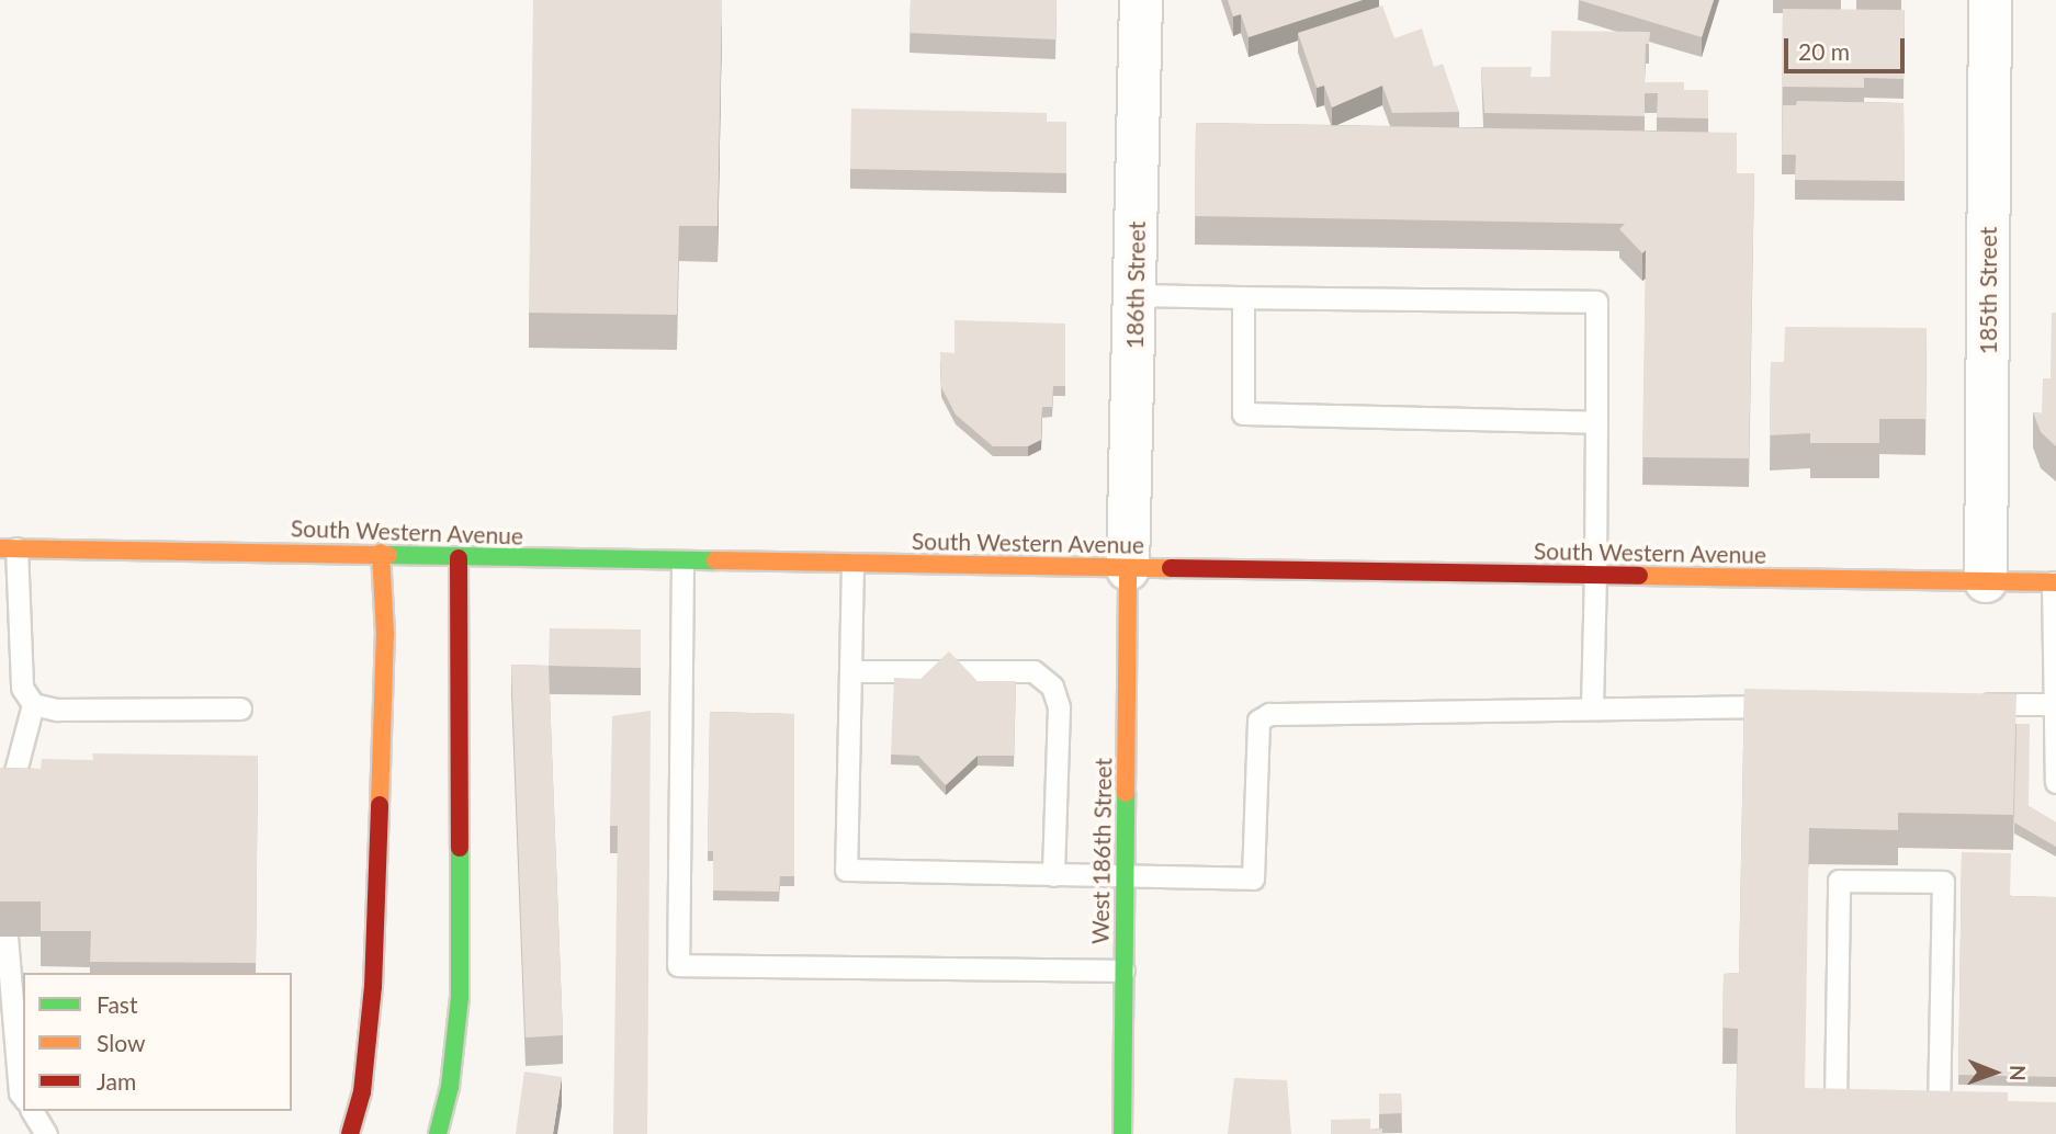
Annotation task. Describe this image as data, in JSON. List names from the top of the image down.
{
  "streets": {
    "main road": ["South Western Avenue", "West 186th Street"],
    "street": ["186th Street", "185th Street"]
  },
  "crossings": [
    ["186th Street", "South Western Avenue"],
    ["186th Street", "West 186th Street"],
    ["185th Street", "South Western Avenue"],
    ["South Western Avenue", "West 186th Street"]
  ],
  "legend": ["Fast", "Slow", "Jam"],
  "scale_bar": "20 m",
  "north": "right"
}
